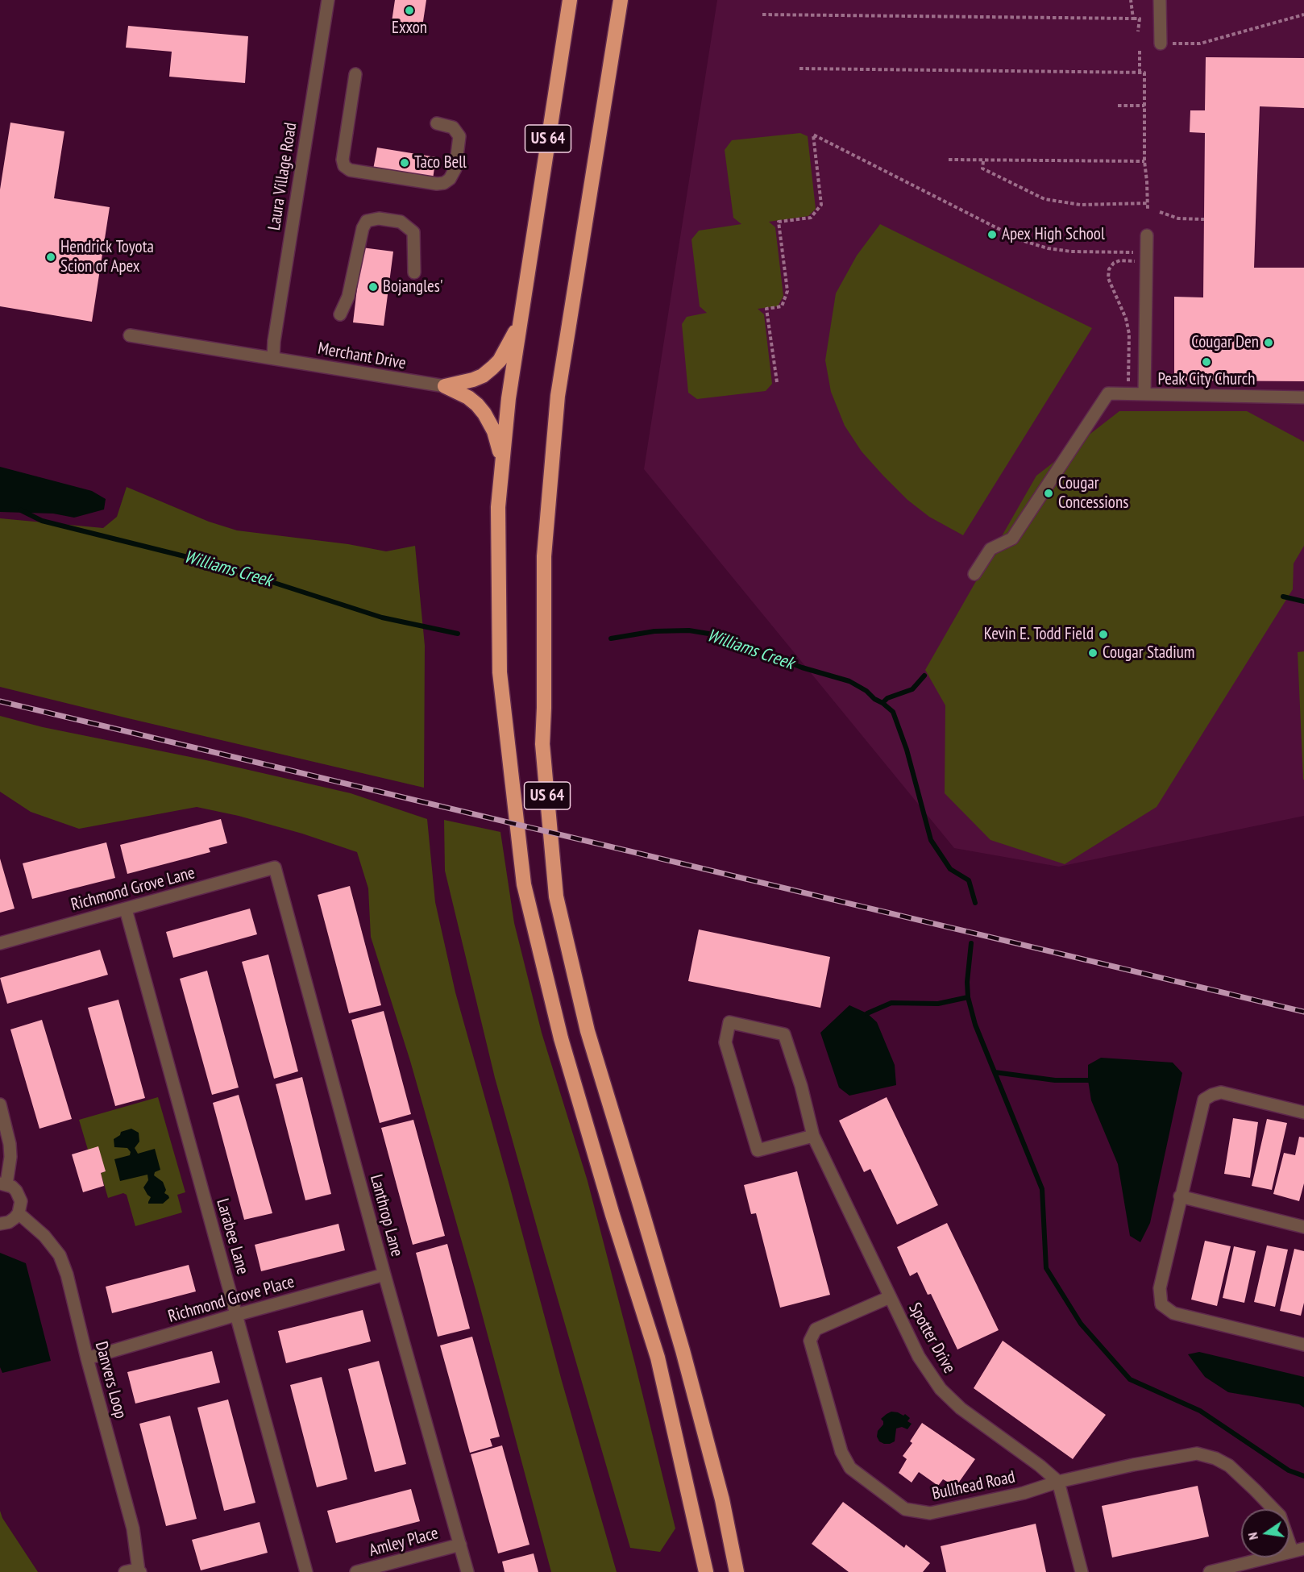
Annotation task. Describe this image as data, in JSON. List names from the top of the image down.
{
  "streets": {
    "highway": ["US 64"],
    "street": [
      "Laura Village Road",
      "Merchant Drive",
      "Richmond Grove Lane",
      "Lanthrop Lane",
      "Larabee Lane",
      "Richmond Grove Place",
      "Spotter Drive",
      "Danvers Loop",
      "Bullhead Road",
      "Amley Place"
    ]
  },
  "crossings": [
    ["Laura Village Road", "Merchant Drive"],
    ["Richmond Grove Lane", "Lanthrop Lane"],
    ["Richmond Grove Lane", "Larabee Lane"],
    ["Lanthrop Lane", "Richmond Grove Place"],
    ["Lanthrop Lane", "Amley Place"],
    ["Larabee Lane", "Richmond Grove Place"],
    ["Richmond Grove Place", "Danvers Loop"],
    ["Spotter Drive", "Bullhead Road"]
  ],
  "water": ["Williams Creek"],
  "places": [
    "Exxon",
    "Taco Bell",
    "Apex High School",
    "Hendrick Toyota Scion of Apex",
    "Bojangles'",
    "Cougar Den",
    "Peak City Church",
    "Cougar Concessions",
    "Kevin E. Todd Field",
    "Cougar Stadium"
  ],
  "north": "left"
}
